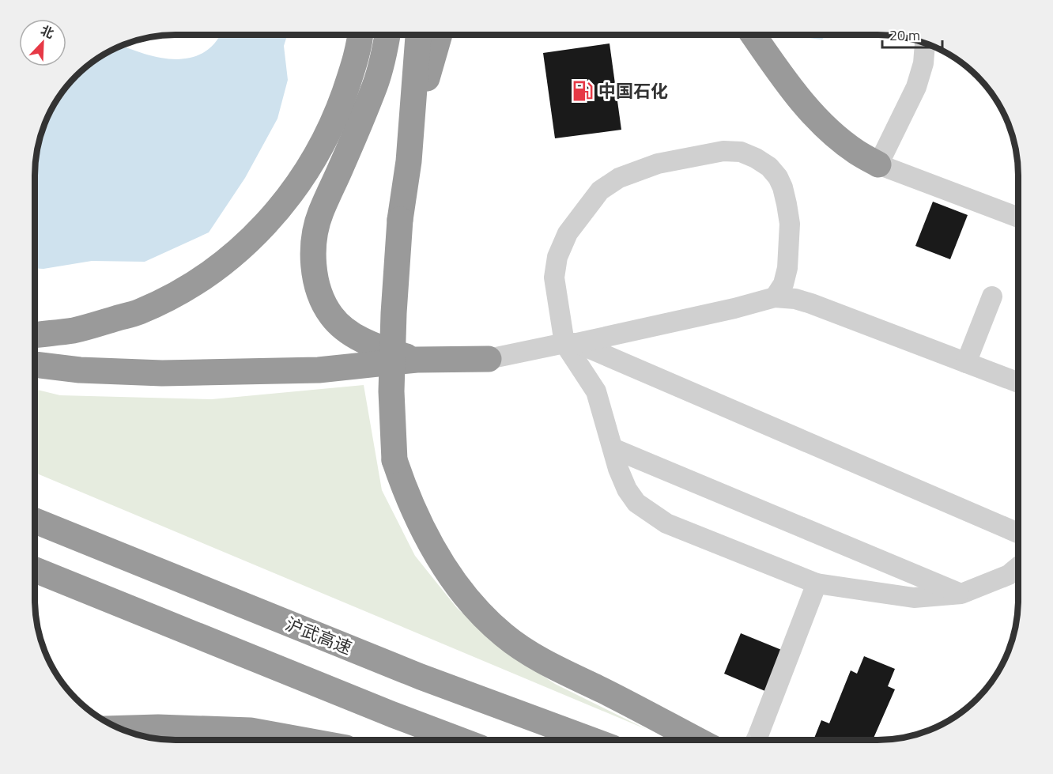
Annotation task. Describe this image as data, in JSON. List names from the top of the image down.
{
  "streets": {
    "highway": ["沪武高速"]
  },
  "places": {
    "fuel station": ["中国石化"]
  },
  "scale_bar": "20 m",
  "north": "top right"
}
